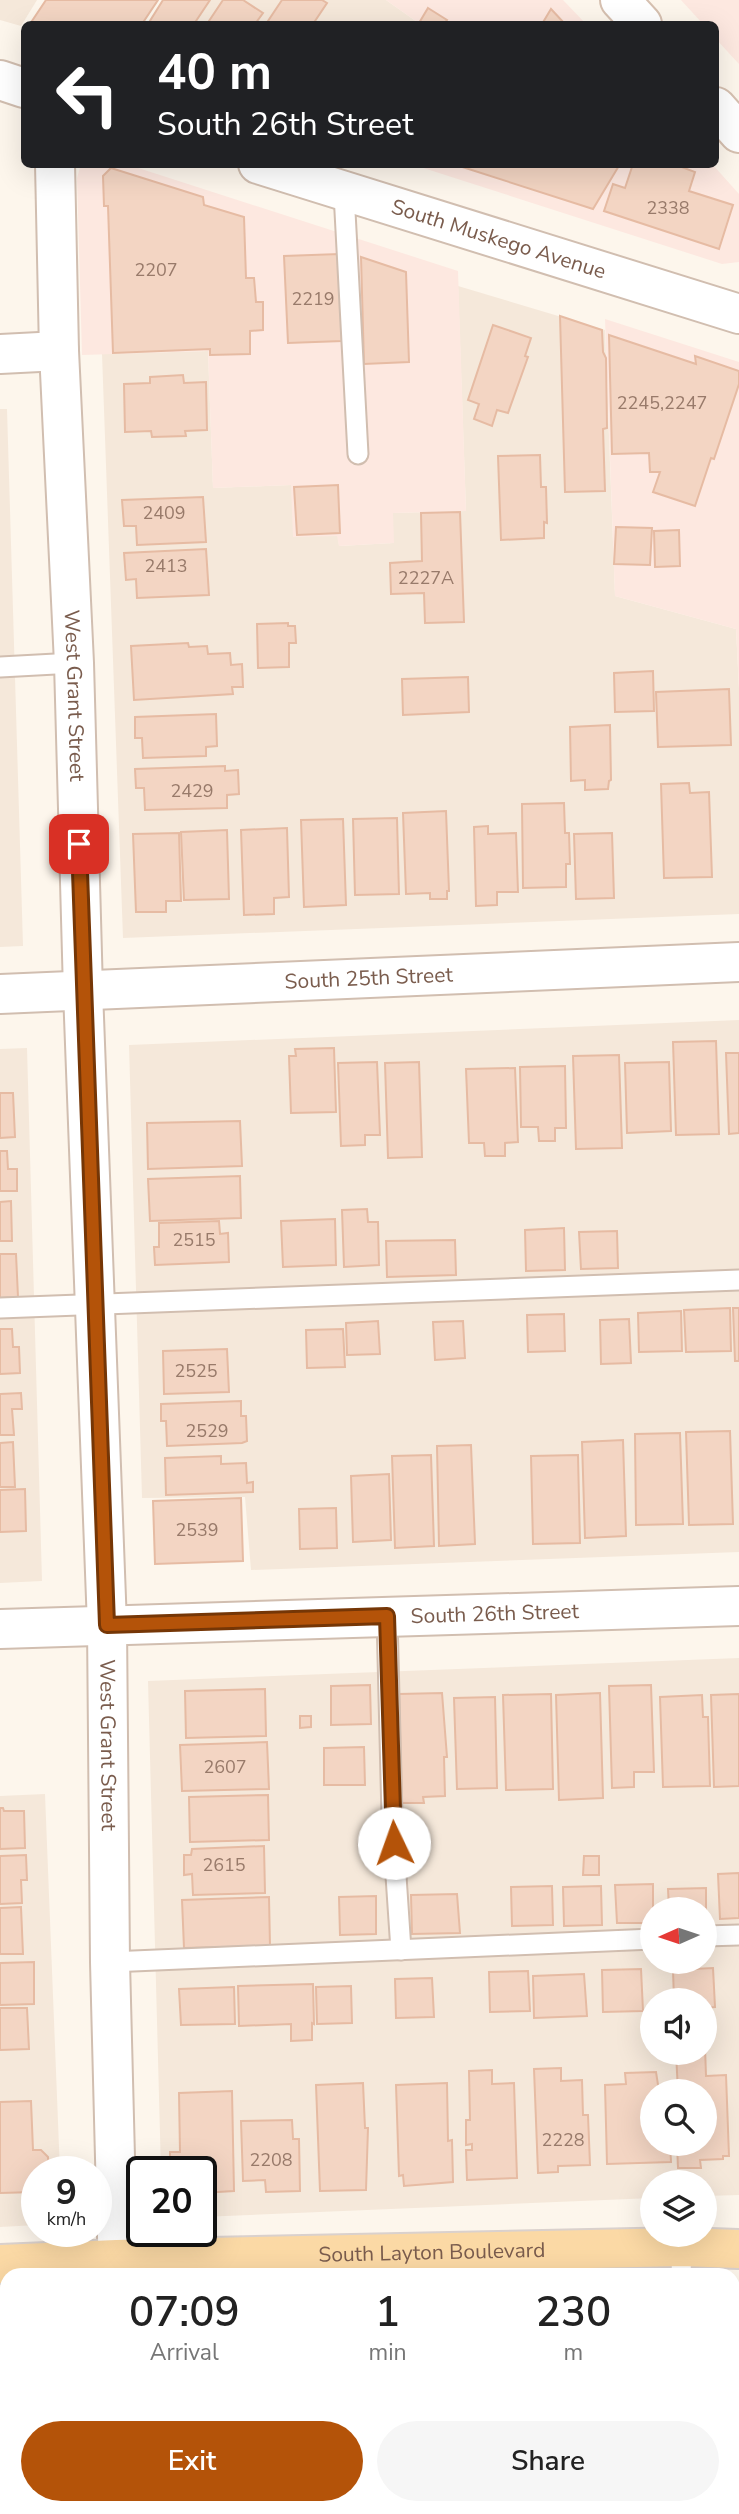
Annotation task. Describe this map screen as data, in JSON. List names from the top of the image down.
{
  "streets": {
    "main road": ["South Layton Boulevard"],
    "street": [
      "South Muskego Avenue",
      "West Grant Street",
      "South 25th Street",
      "South 26th Street"
    ]
  },
  "crossings": [
    ["West Grant Street", "South 25th Street"],
    ["West Grant Street", "South 26th Street"],
    ["West Grant Street", "South Layton Boulevard"]
  ],
  "house_numbers": [
    "2338",
    "2207",
    "2219",
    "2245,2247",
    "2409",
    "2413",
    "2227A",
    "2429",
    "2515",
    "2525",
    "2529",
    "2539",
    "2607",
    "2615",
    "2228",
    "2208"
  ],
  "north": "left",
  "page": {
    "turn": ["40 m", "South 26th Street"],
    "speed": "9 km/h",
    "limit": "20",
    "eta": [
      "07:09",
      "Arrival",
      "1",
      "min",
      "230",
      "m"
    ],
    "buttons": ["Exit", "Share"]
  }
}
